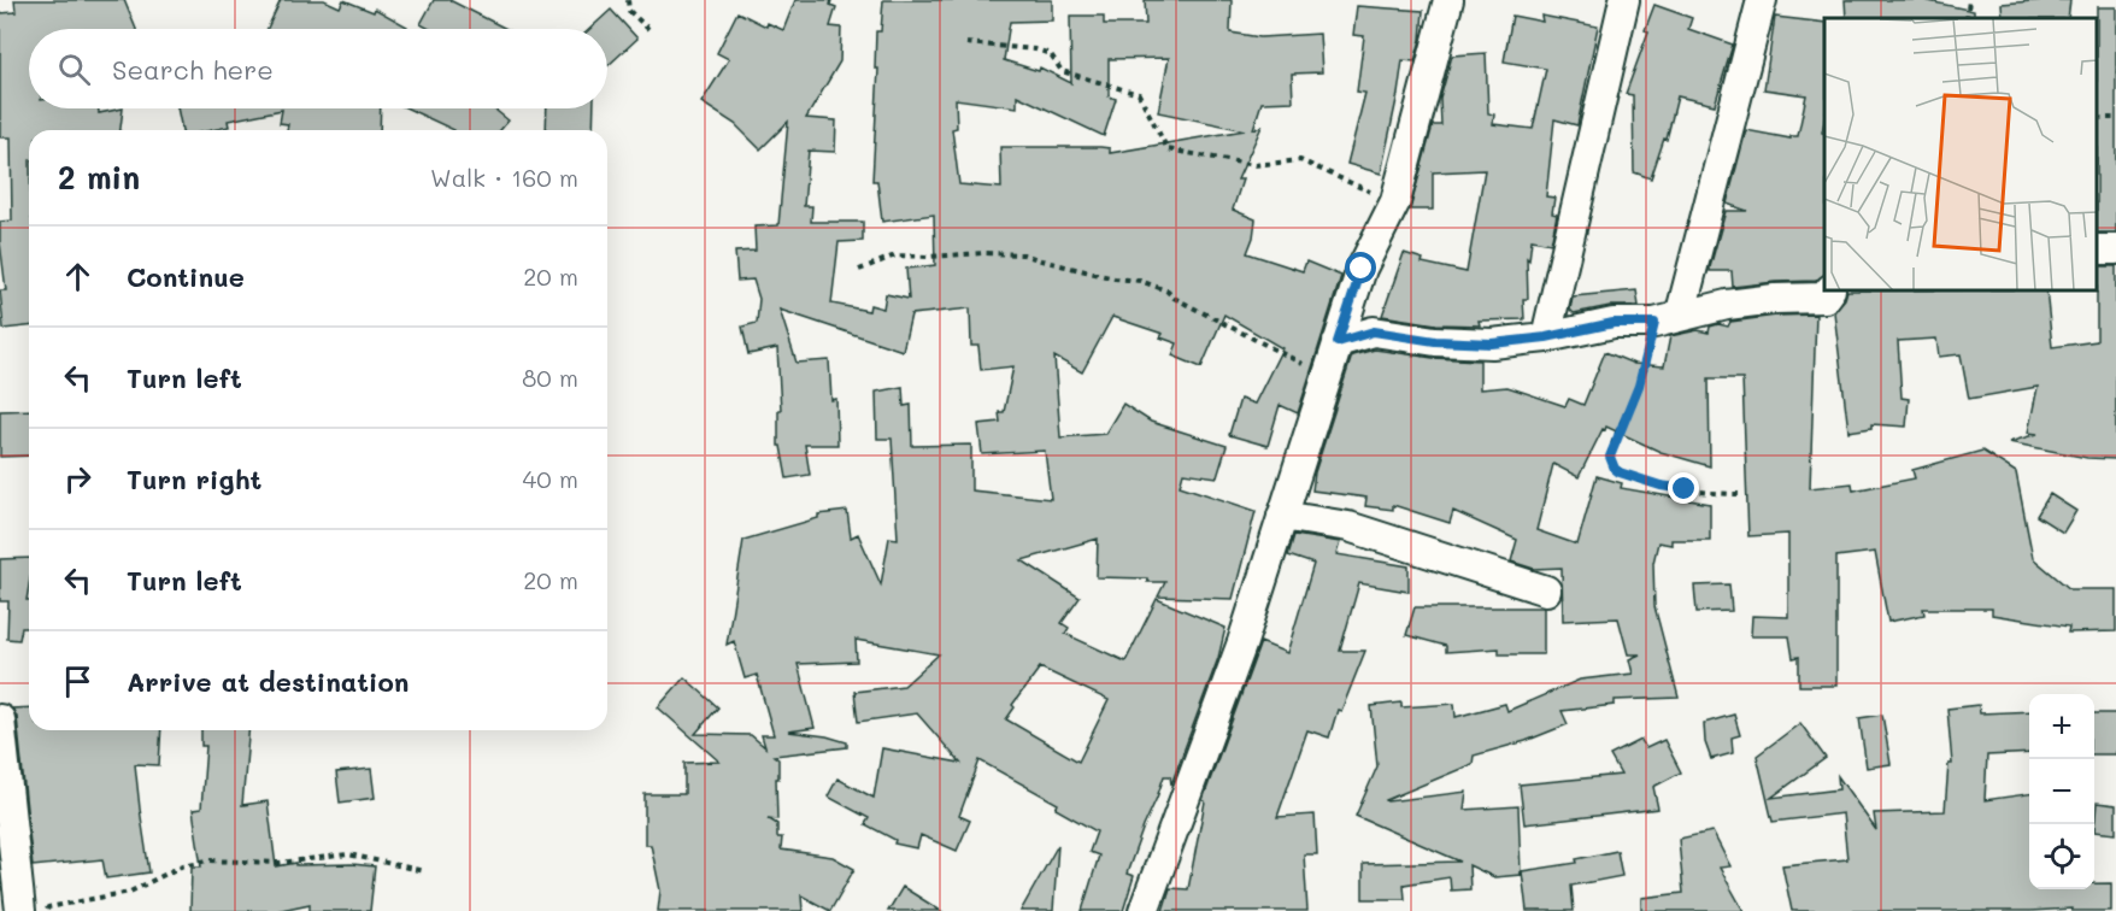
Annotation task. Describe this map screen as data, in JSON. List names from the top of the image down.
{
  "page": {
    "search": "Search here",
    "heading": ["2 min", "Walk · 160 m"],
    "list": [
      ["Continue", "20 m"],
      ["Turn left", "80 m"],
      ["Turn right", "40 m"],
      ["Turn left", "20 m"],
      "Arrive at destination"
    ],
    "map_buttons": ["+", "−"]
  }
}
